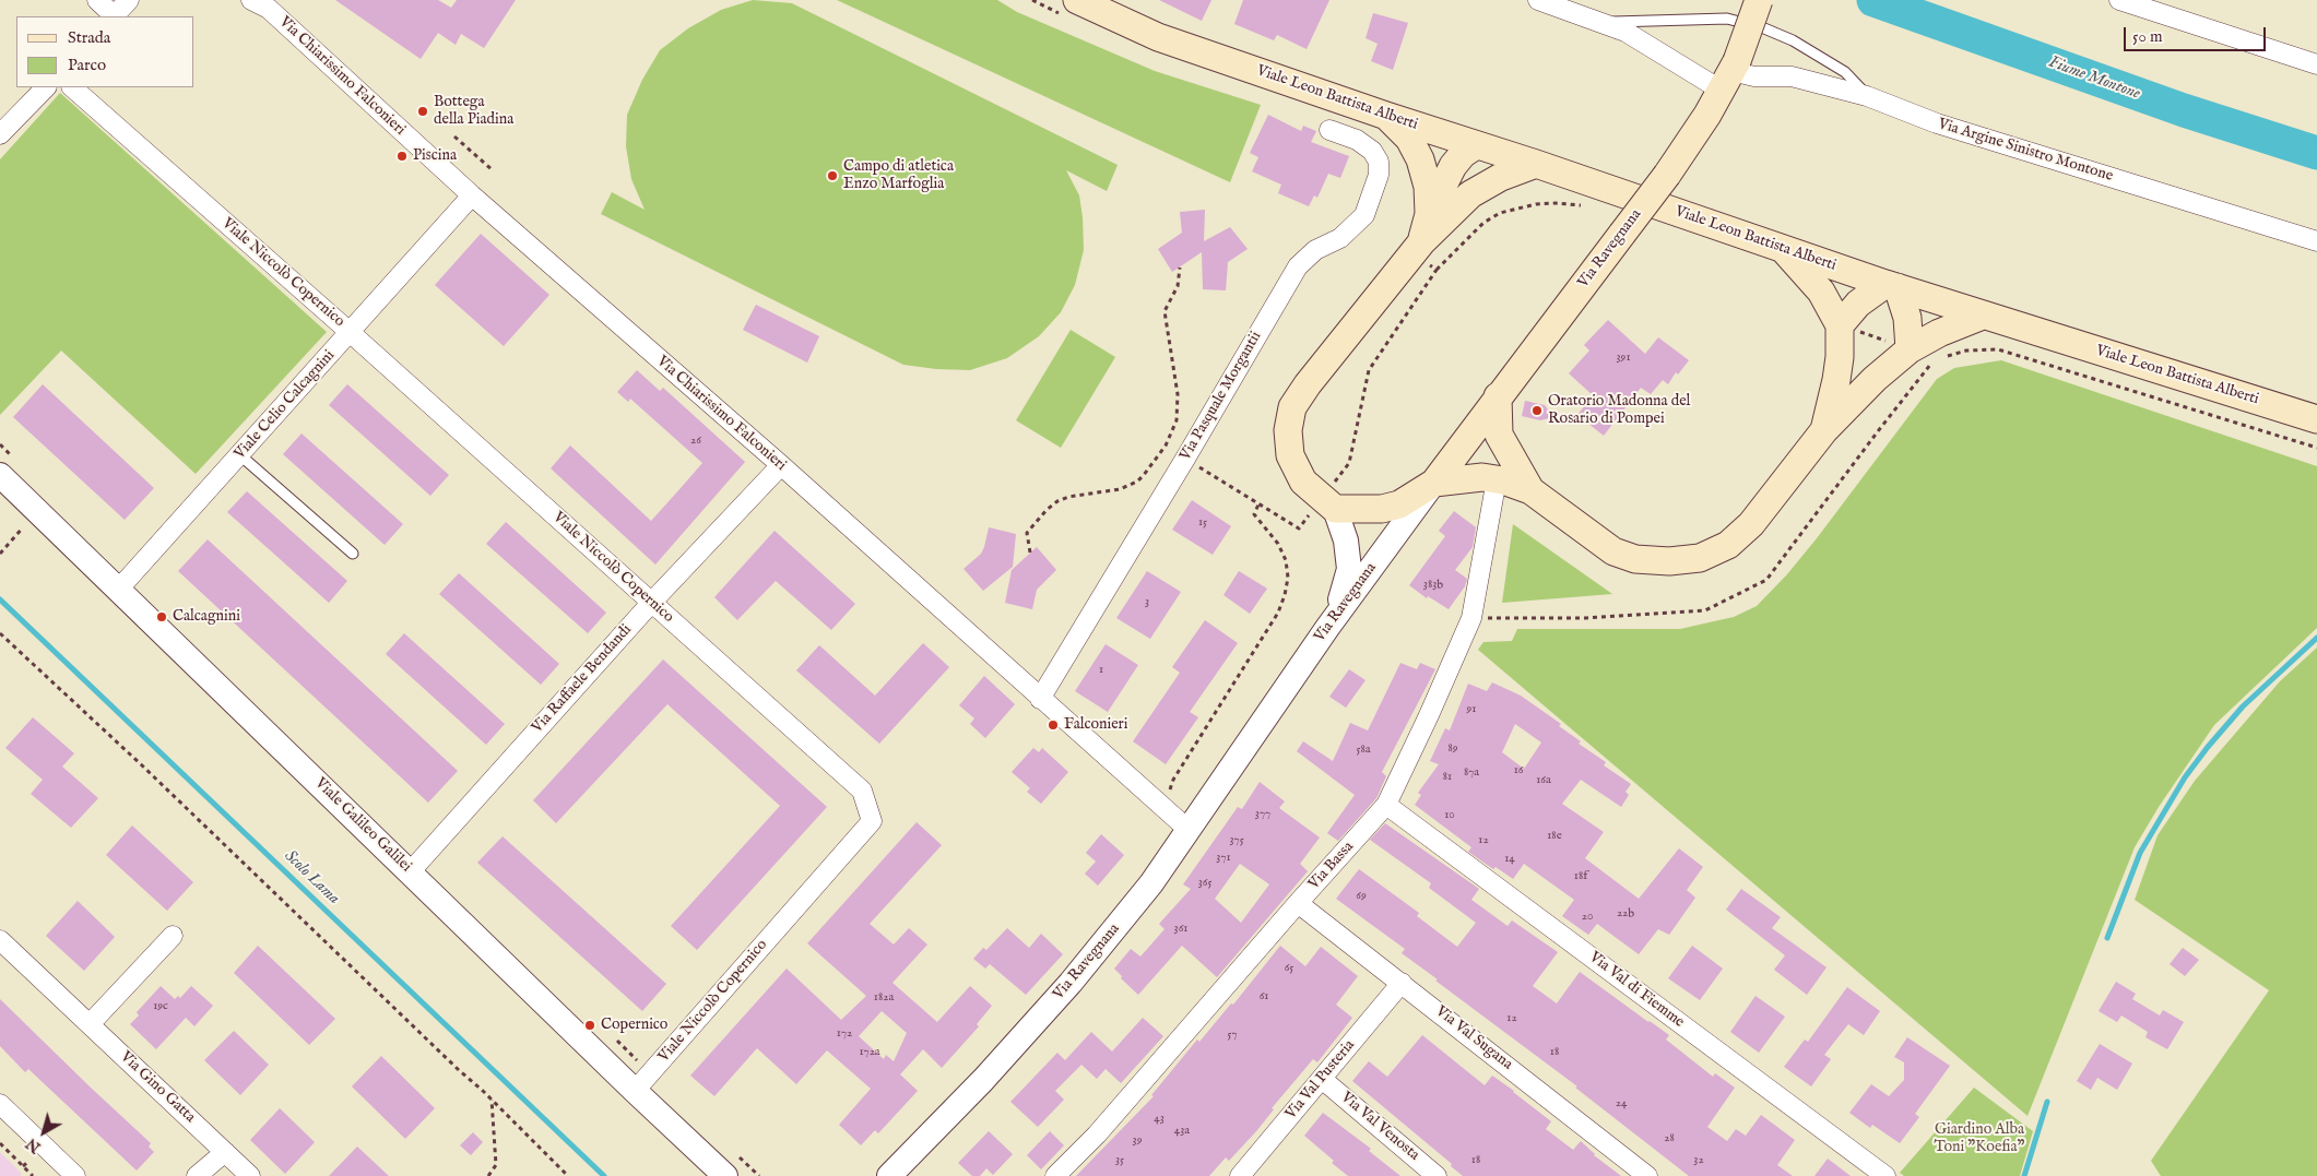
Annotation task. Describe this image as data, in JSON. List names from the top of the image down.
{
  "streets": {
    "main road": ["Viale Leon Battista Alberti", "Via Ravegnana"],
    "street": [
      "Via Chiarissimo Falconieri",
      "Via Argine Sinistro Montone",
      "Viale Niccolò Copernico",
      "Via Pasquale Morgantii",
      "Viale Celio Calcagnini",
      "Via Raffaele Bendandi",
      "Viale Galileo Galilei",
      "Via Bassa",
      "Via Val di Fiemme",
      "Via Val Sugana",
      "Via Val Pusteria",
      "Via Gino Gatta",
      "Via Val Venosta"
    ]
  },
  "crossings": [
    ["Via Chiarissimo Falconieri", "Via Ravegnana"],
    ["Via Chiarissimo Falconieri", "Via Pasquale Morgantii"],
    ["Via Chiarissimo Falconieri", "Viale Celio Calcagnini"],
    ["Via Chiarissimo Falconieri", "Via Raffaele Bendandi"],
    ["Via Argine Sinistro Montone", "Via Ravegnana"],
    ["Viale Niccolò Copernico", "Viale Celio Calcagnini"],
    ["Viale Niccolò Copernico", "Via Raffaele Bendandi"],
    ["Viale Niccolò Copernico", "Viale Galileo Galilei"],
    ["Viale Celio Calcagnini", "Viale Galileo Galilei"],
    ["Via Raffaele Bendandi", "Viale Galileo Galilei"],
    ["Via Bassa", "Via Val di Fiemme"],
    ["Via Bassa", "Via Val Sugana"],
    ["Via Val Sugana", "Via Val Pusteria"],
    ["Via Val Pusteria", "Via Val Venosta"]
  ],
  "water": ["Fiume Montone", "Scolo Lama"],
  "parks": ["Giardino Alba Toni \"Koefia\""],
  "places": [
    "Bottega della Piadina",
    "Piscina",
    "Campo di atletica Enzo Marfoglia",
    "Oratorio Madonna del Rosario di Pompei",
    "Calcagnini",
    "Falconieri",
    "Copernico"
  ],
  "house_numbers": [
    "391",
    "26",
    "15",
    "383b",
    "3",
    "1",
    "91",
    "89",
    "58a",
    "16",
    "87a",
    "81",
    "16a",
    "377",
    "10",
    "18e",
    "375",
    "12",
    "371",
    "14",
    "18f",
    "365",
    "69",
    "22b",
    "20",
    "361",
    "65",
    "61",
    "182a",
    "19c",
    "12",
    "172",
    "57",
    "172a",
    "18",
    "24",
    "43",
    "43a",
    "28",
    "39",
    "35",
    "18",
    "32"
  ],
  "legend": ["Strada", "Parco"],
  "scale_bar": "50 m",
  "north": "bottom left"
}
